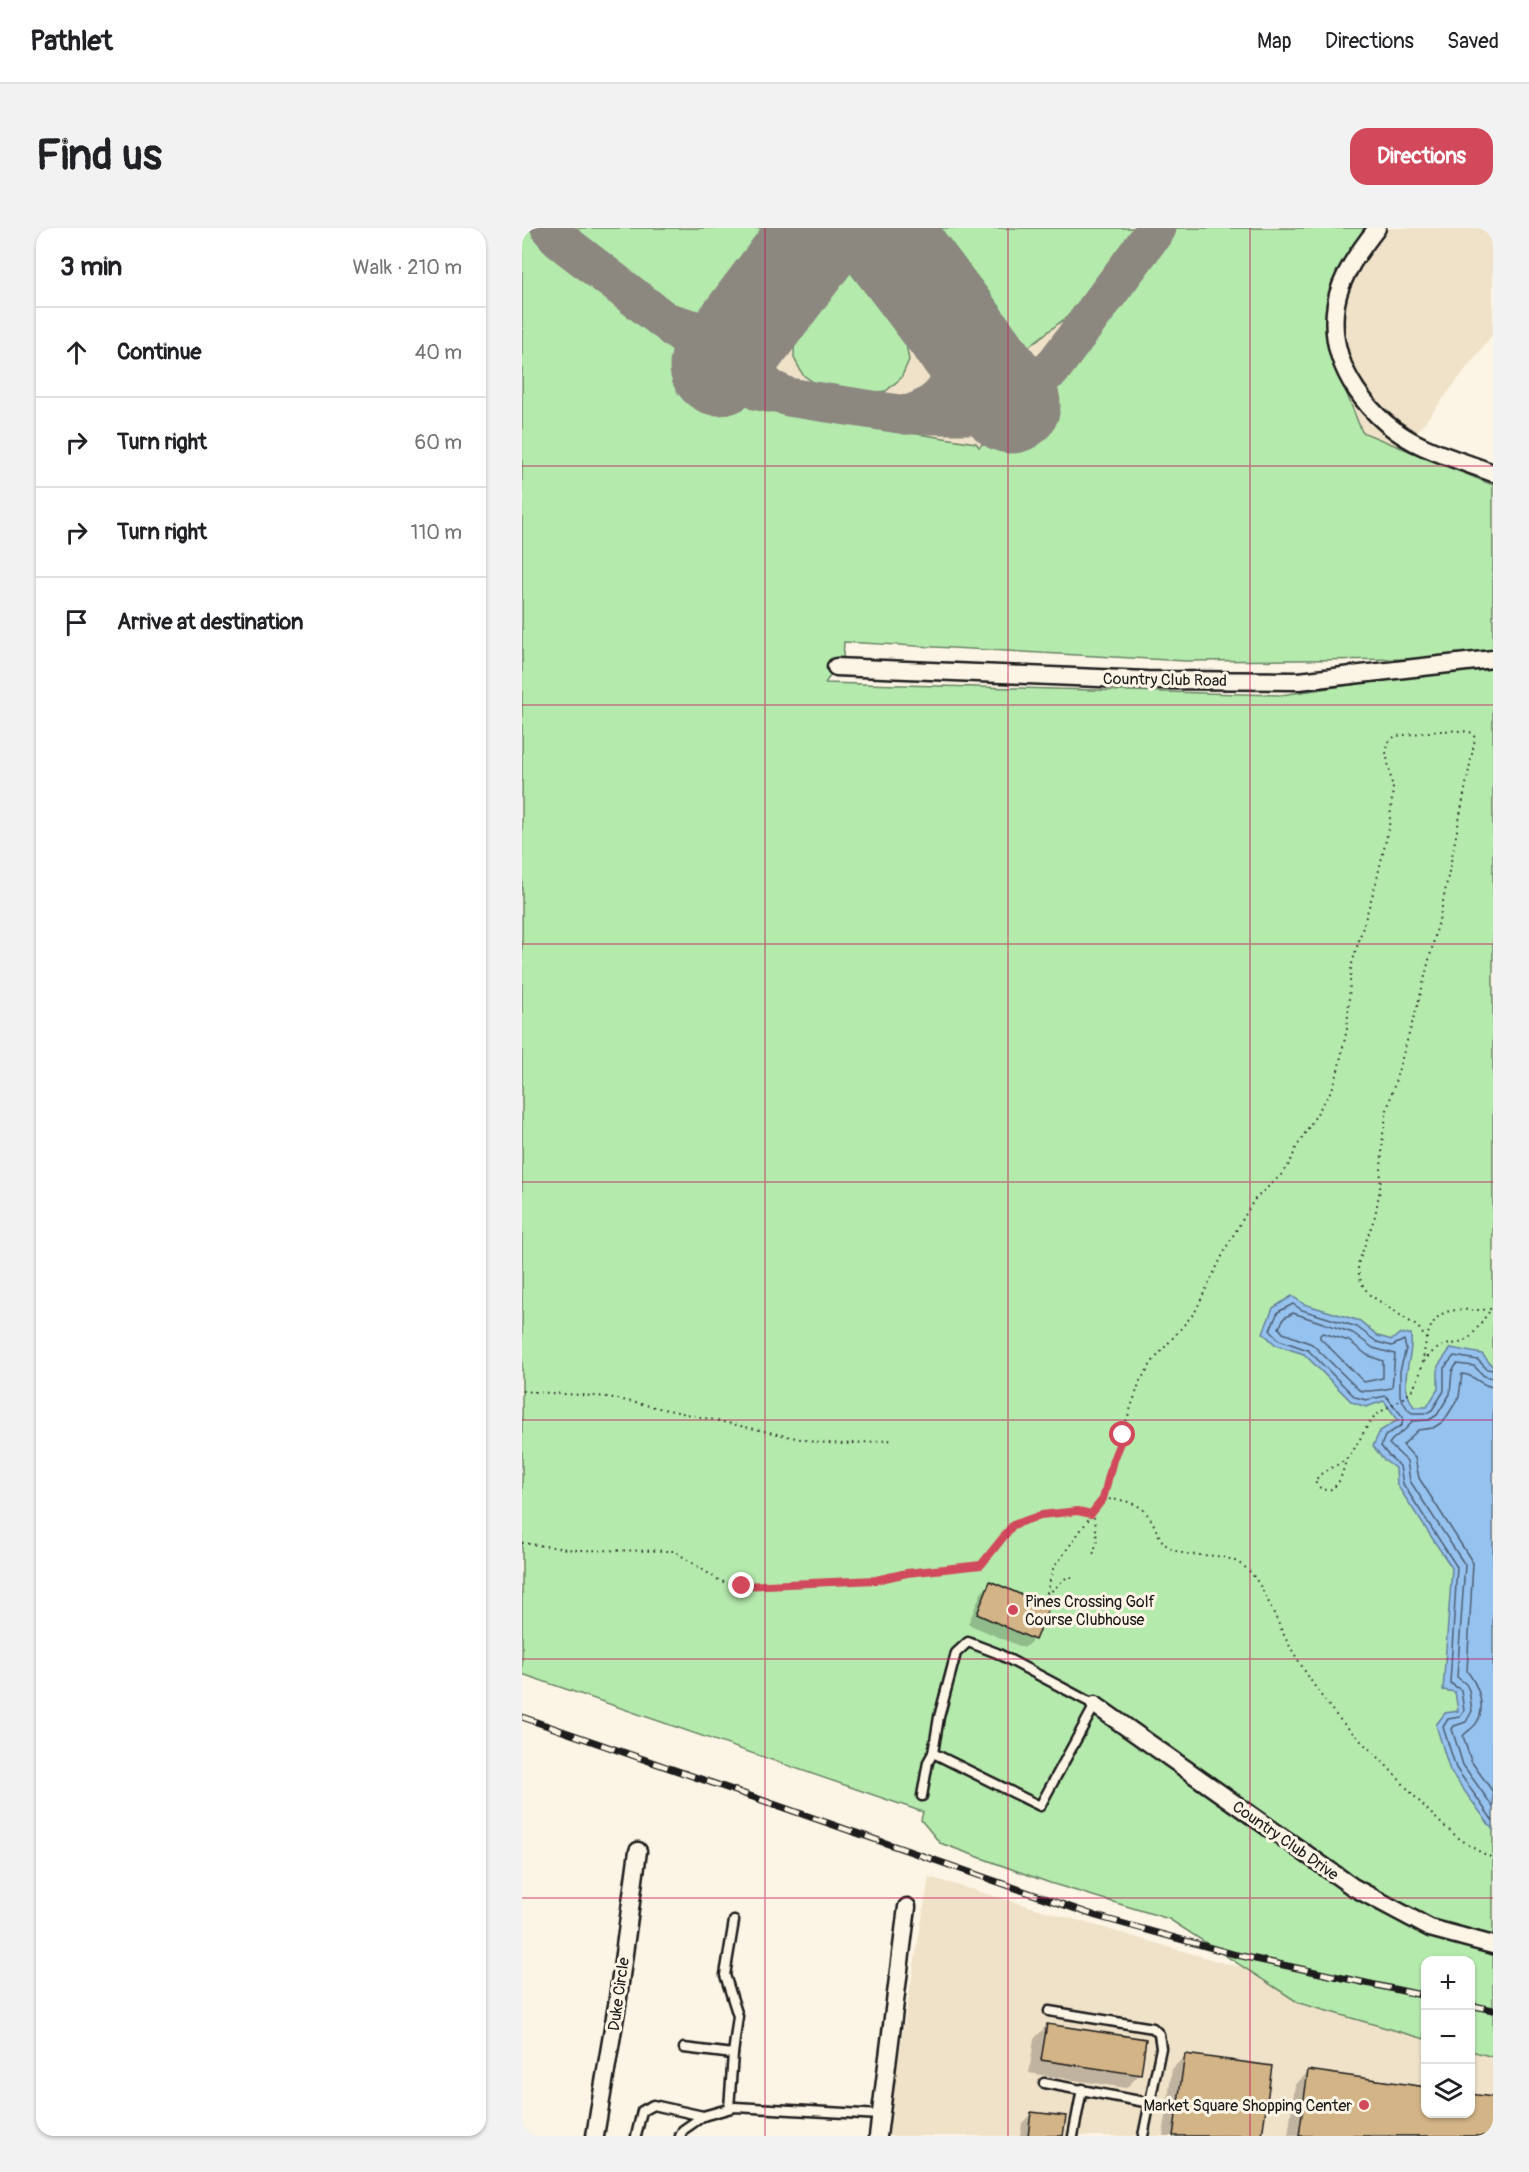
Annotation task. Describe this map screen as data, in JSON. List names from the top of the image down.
{
  "streets": {
    "street": ["Country Club Road", "Country Club Drive", "Duke Circle"]
  },
  "places": ["Pines Crossing Golf Course Clubhouse", "Market Square Shopping Center"],
  "page": {
    "header": "Pathlet",
    "nav": ["Map", "Directions", "Saved"],
    "buttons": "Directions",
    "title": "Find us",
    "heading": ["3 min", "Walk · 210 m"],
    "list": [
      ["Continue", "40 m"],
      ["Turn right", "60 m"],
      ["Turn right", "110 m"],
      "Arrive at destination"
    ],
    "map_buttons": ["+", "−"]
  }
}
